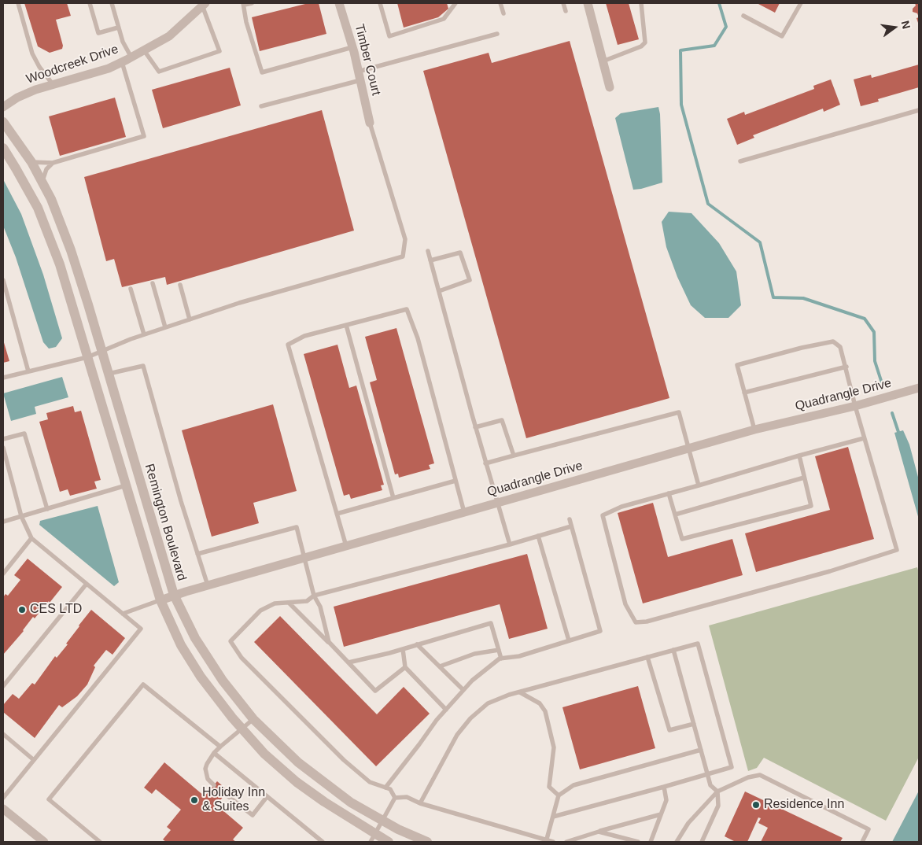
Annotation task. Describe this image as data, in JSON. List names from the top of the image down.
{
  "streets": {
    "street": [
      "Timber Court",
      "Woodcreek Drive",
      "Quadrangle Drive",
      "Remington Boulevard"
    ]
  },
  "crossings": [
    ["Quadrangle Drive", "Remington Boulevard"]
  ],
  "places": ["CES LTD", "Holiday Inn & Suites", "Residence Inn"],
  "north": "right"
}
